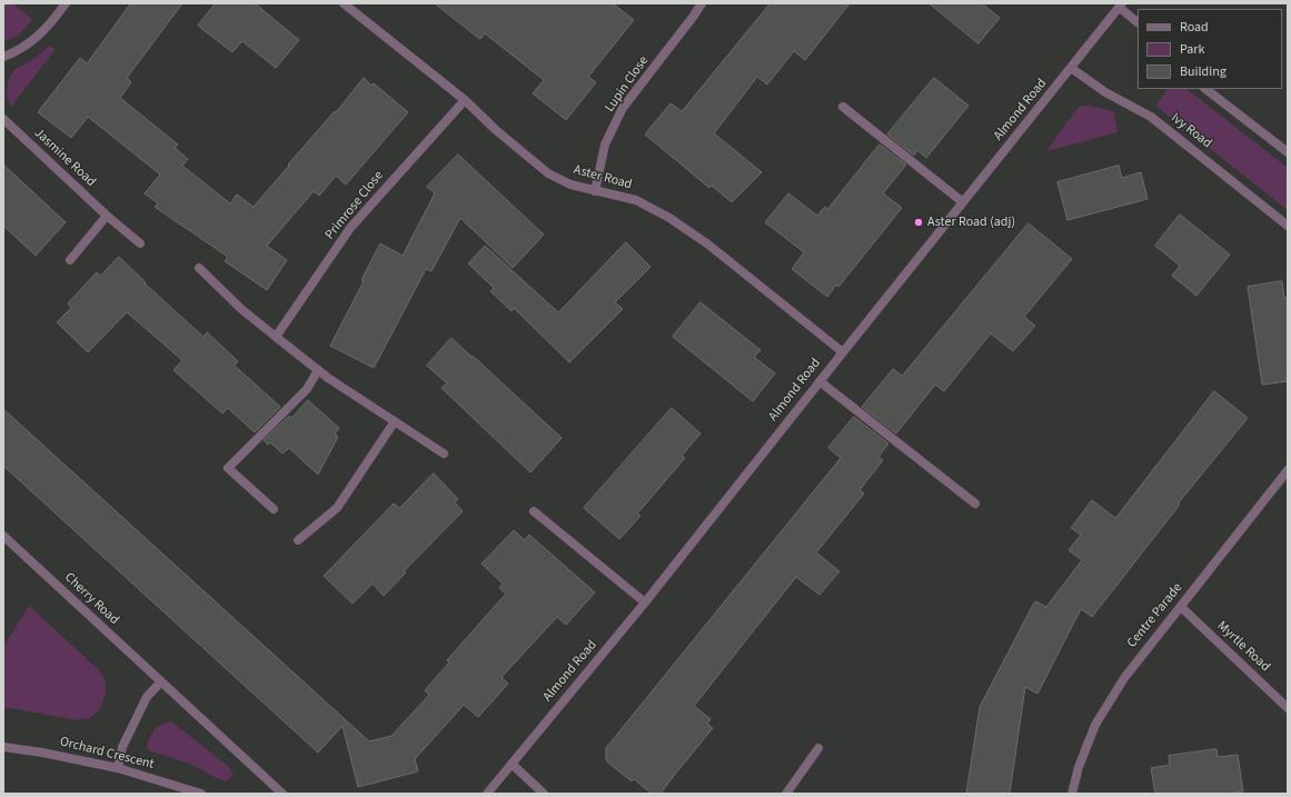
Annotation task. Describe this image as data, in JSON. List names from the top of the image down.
{
  "streets": {
    "street": [
      "Lupin Close",
      "Almond Road",
      "Ivy Road",
      "Jasmine Road",
      "Aster Road",
      "Primrose Close",
      "Cherry Road",
      "Centre Parade",
      "Myrtle Road",
      "Orchard Crescent"
    ]
  },
  "crossings": [
    ["Lupin Close", "Aster Road"],
    ["Almond Road", "Ivy Road"],
    ["Almond Road", "Aster Road"],
    ["Aster Road", "Primrose Close"],
    ["Centre Parade", "Myrtle Road"]
  ],
  "places": ["Aster Road (adj)"],
  "legend": ["Road", "Park", "Building"]
}
